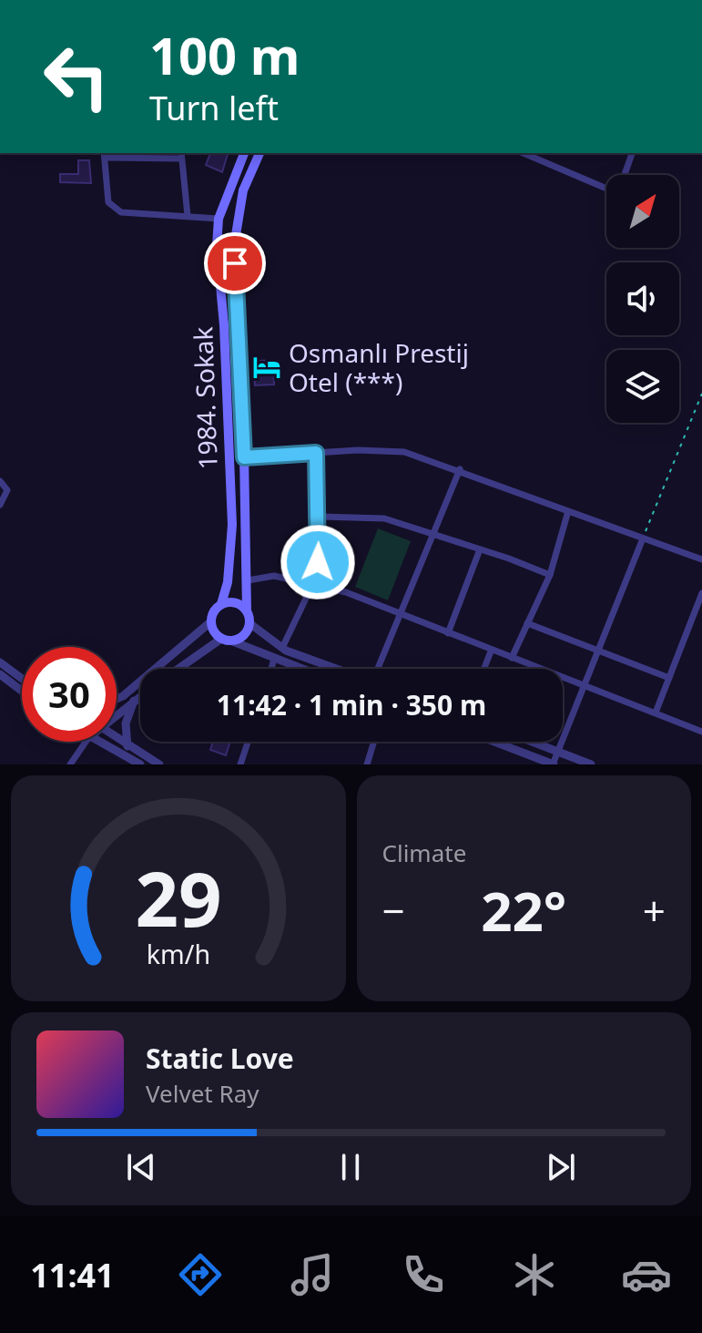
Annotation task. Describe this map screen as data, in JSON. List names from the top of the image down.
{
  "streets": {
    "main road": ["1984. Sokak"]
  },
  "places": {
    "hotel": ["Osmanlı Prestij Otel (***)"]
  },
  "north": "top right",
  "page": {
    "turn": ["100 m", "Turn left"],
    "limit": "30",
    "trip": "11:42 · 1 min · 350 m",
    "tile": "Climate",
    "heat": ["−", "22°", "+"],
    "song": ["Static Love", "Velvet Ray"],
    "tabs": "11:41",
    "gauge": ["29", "km/h"]
  }
}
